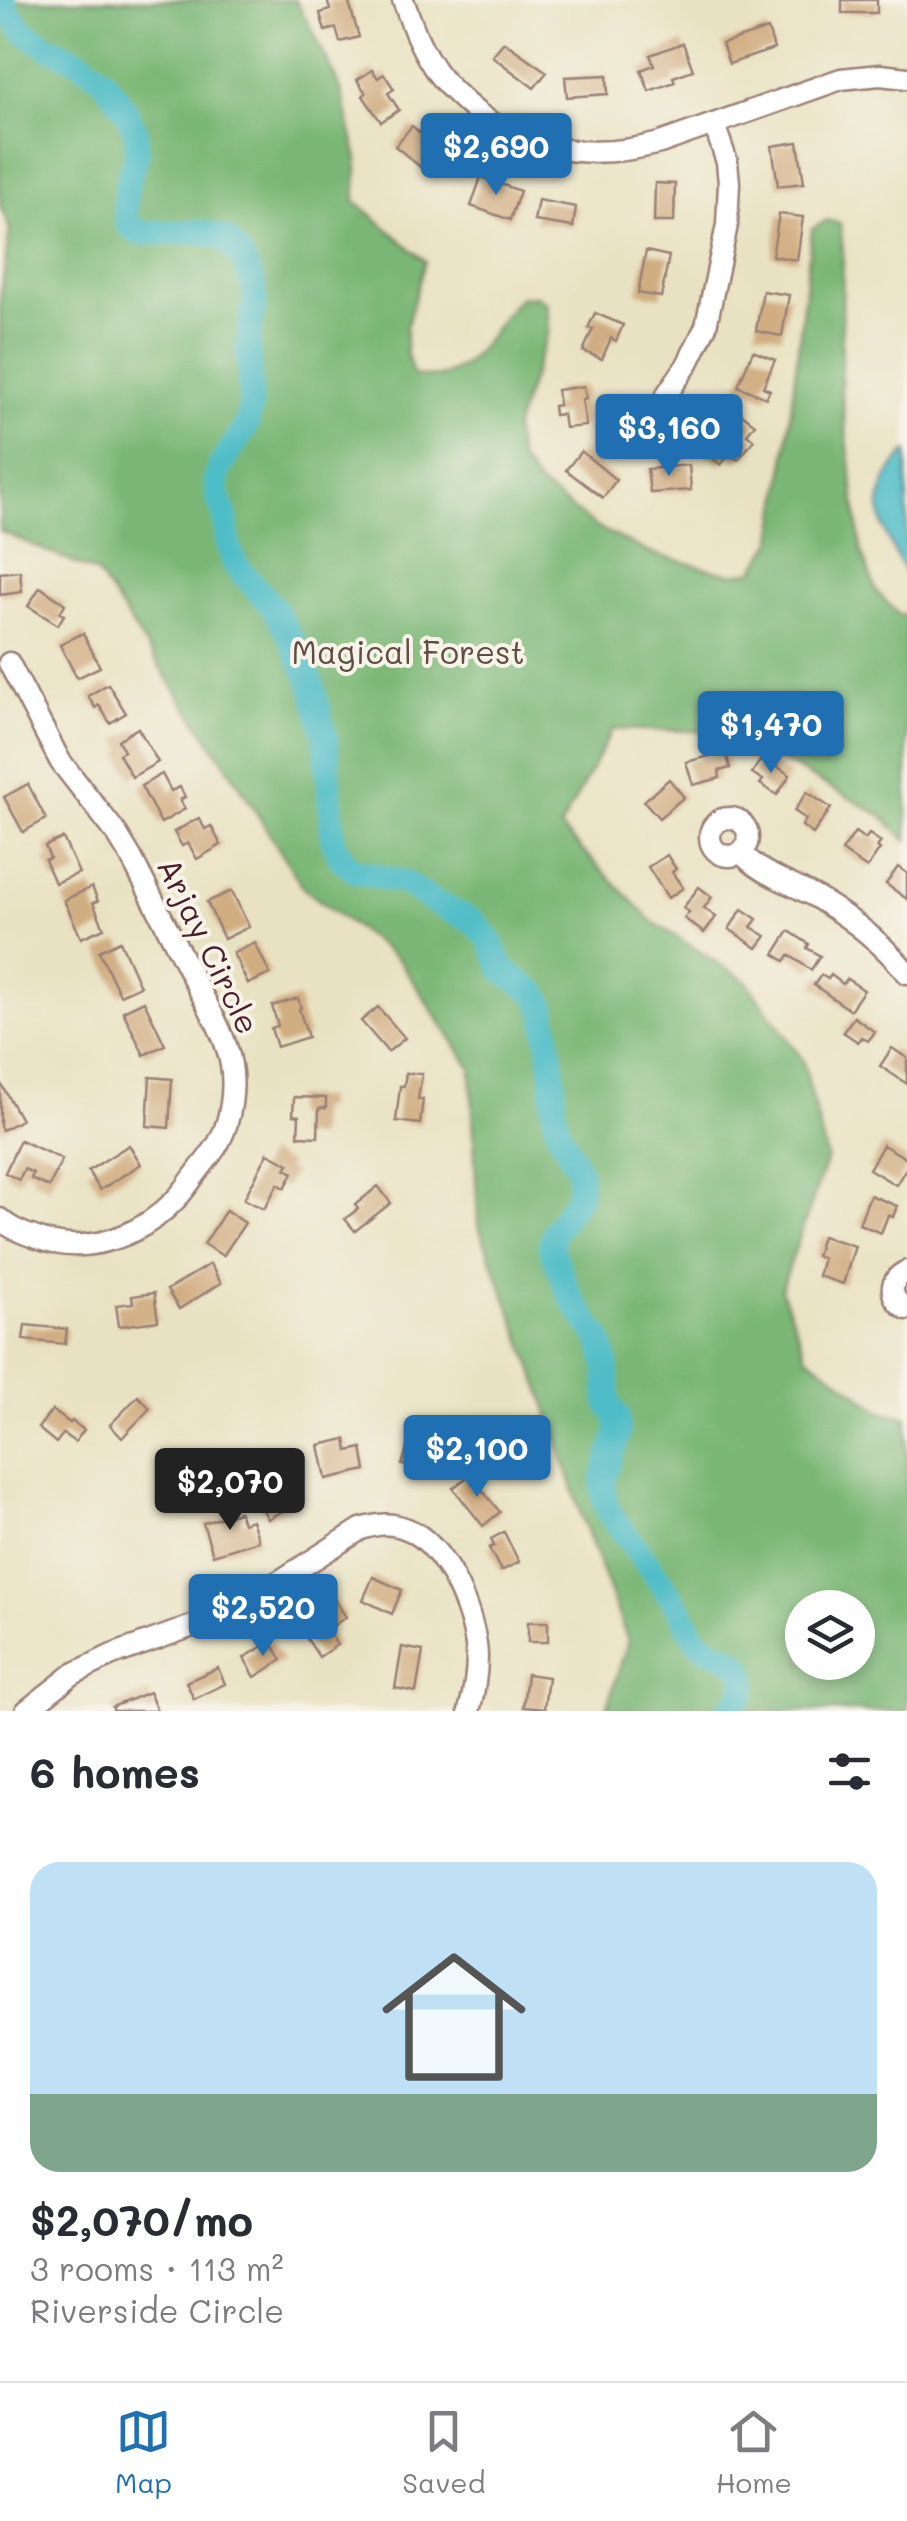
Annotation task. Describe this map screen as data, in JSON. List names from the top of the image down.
{
  "streets": {
    "street": ["Arjay Circle"]
  },
  "parks": ["Magical Forest"],
  "page": {
    "price": [
      "$2,690",
      "$3,160",
      "$1,470",
      "$2,100",
      "$2,070",
      "$2,520"
    ],
    "heading": "6 homes",
    "list": [
      {
        "name": "$2,070/mo",
        "note": "3 rooms · 113 m² · Riverside Circle"
      }
    ],
    "tabs": ["Map", "Saved", "Home"]
  }
}
